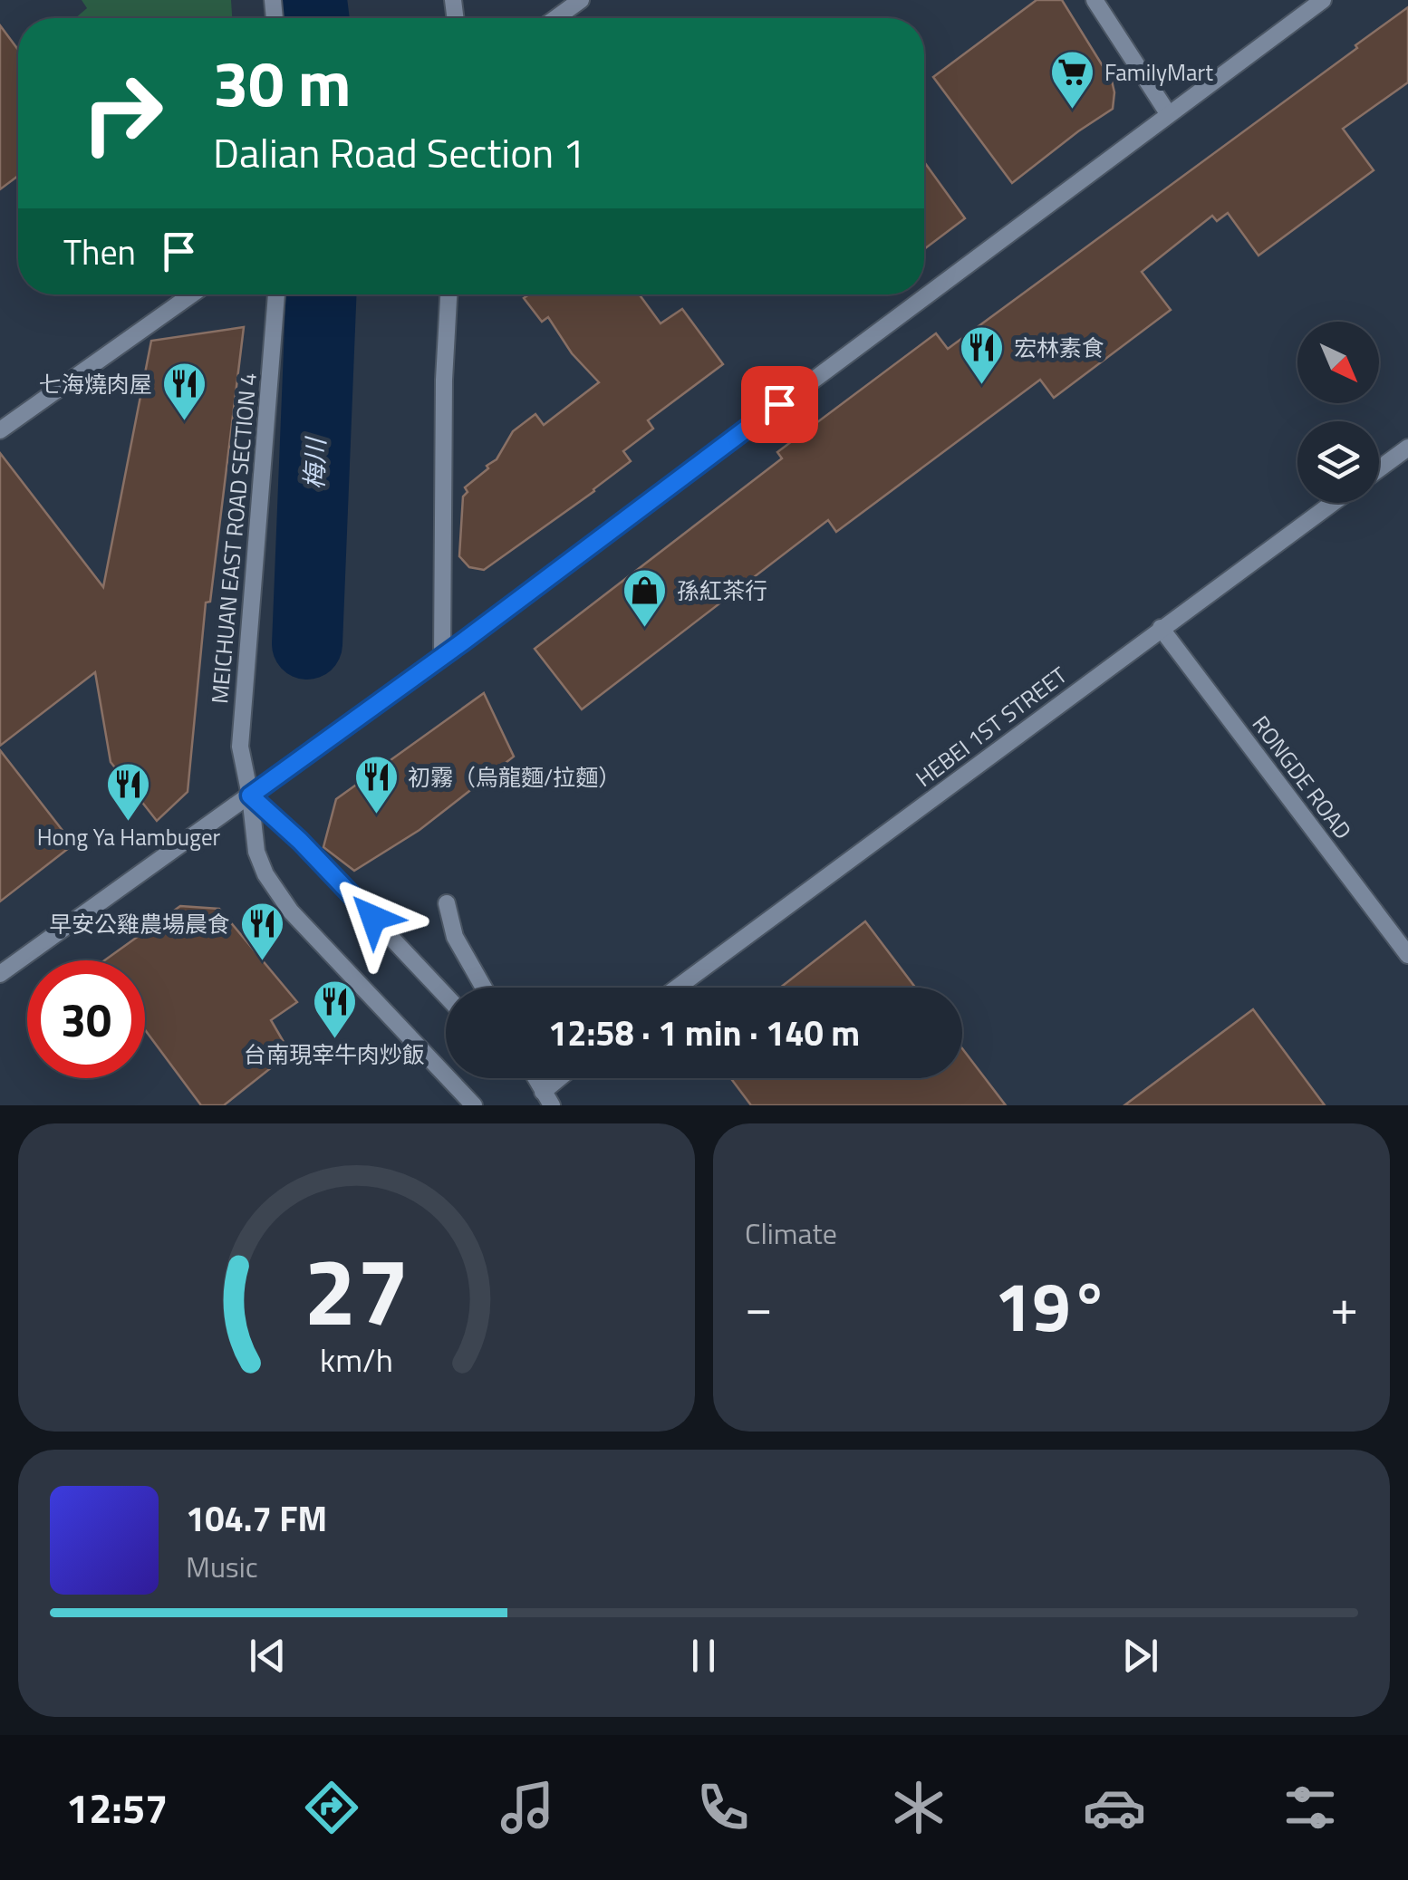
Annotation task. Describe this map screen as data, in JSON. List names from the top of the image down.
{
  "streets": {
    "street": ["MEICHUAN EAST ROAD SECTION 4", "HEBEI 1ST STREET", "RONGDE ROAD"]
  },
  "crossings": [
    ["HEBEI 1ST STREET", "RONGDE ROAD"]
  ],
  "water": ["梅川"],
  "places": {
    "supermarket": ["FamilyMart"],
    "restaurant": [
      "宏林素食",
      "七海燒肉屋",
      "初霧（烏龍麵/拉麵）",
      "Hong Ya Hambuger",
      "早安公雞農場晨食",
      "台南現宰牛肉炒飯"
    ],
    "shop": ["孫紅茶行"]
  },
  "north": "bottom right",
  "page": {
    "turn": ["30 m", "Dalian Road Section 1"],
    "then": "Then",
    "limit": "30",
    "trip": "12:58 · 1 min · 140 m",
    "tile": "Climate",
    "heat": ["−", "19°", "+"],
    "song": ["104.7 FM", "Music"],
    "tabs": "12:57",
    "gauge": ["27", "km/h"]
  }
}
